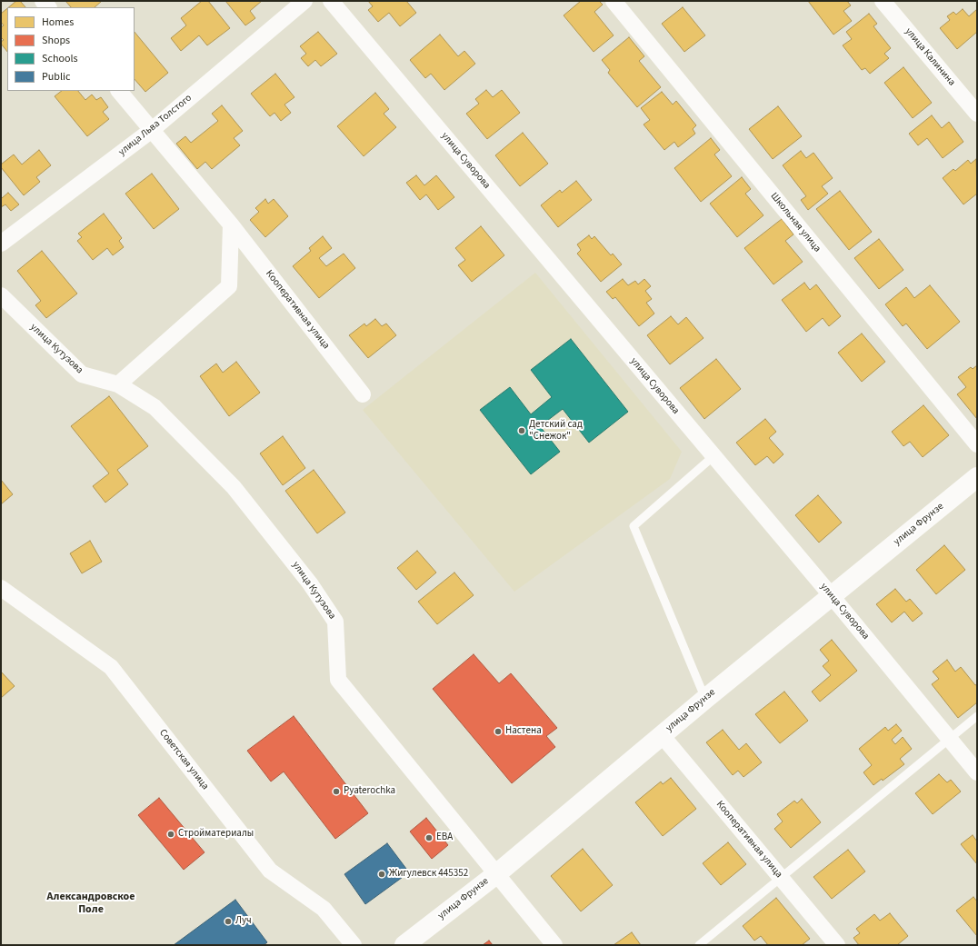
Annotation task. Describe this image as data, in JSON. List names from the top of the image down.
{
  "streets": {
    "street": [
      "улица Калинина",
      "улица Льва Толстого",
      "улица Суворова",
      "Школьная улица",
      "Кооперативная улица",
      "улица Кутузова",
      "улица Фрунзе",
      "Советская улица"
    ]
  },
  "crossings": [
    ["улица Льва Толстого", "Кооперативная улица"],
    ["улица Суворова", "улица Фрунзе"],
    ["Кооперативная улица", "улица Фрунзе"],
    ["улица Кутузова", "улица Фрунзе"]
  ],
  "districts": ["Александровское Поле"],
  "places": [
    "Детский сад \"Снежок\"",
    "Настена",
    "Pyaterochka",
    "Стройматериалы",
    "ЕВА",
    "Жигулевск 445352",
    "Луч"
  ],
  "legend": [
    "Homes",
    "Shops",
    "Schools",
    "Public"
  ]
}
